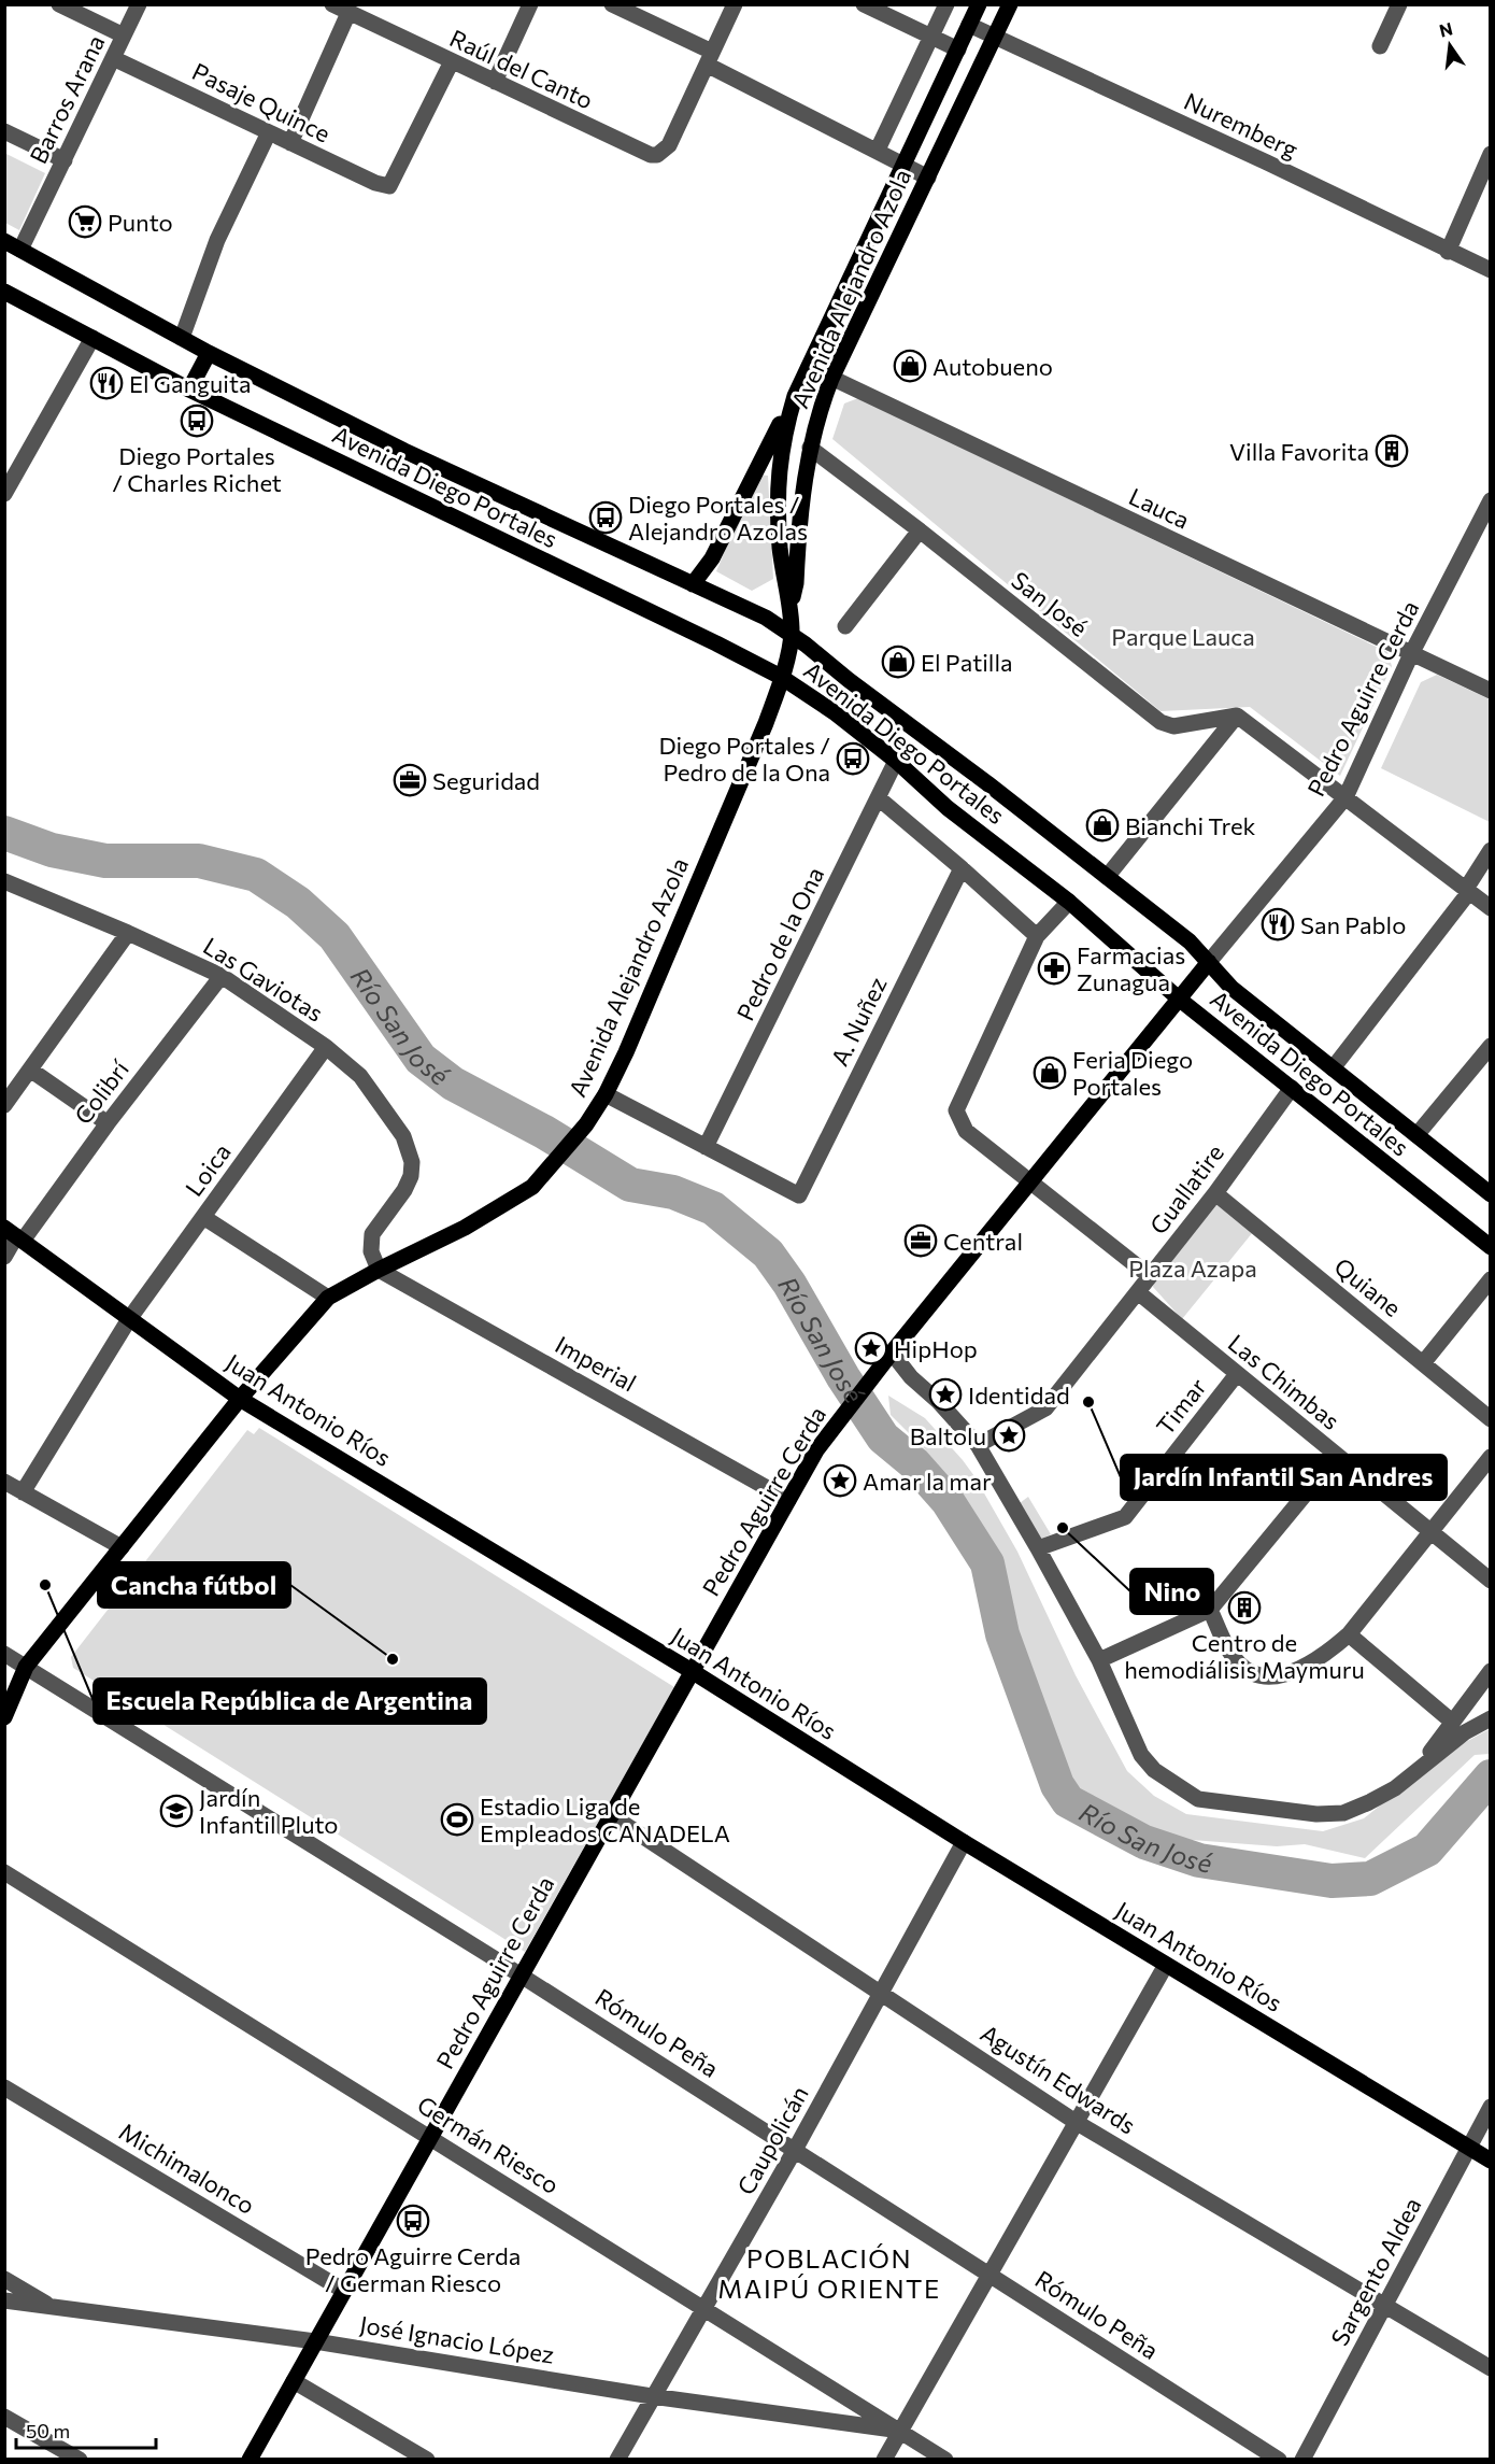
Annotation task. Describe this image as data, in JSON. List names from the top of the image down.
{
  "streets": {
    "main road": [
      "Avenida Alejandro Azola",
      "Avenida Diego Portales",
      "Pedro Aguirre Cerda",
      "Juan Antonio Ríos"
    ],
    "street": [
      "Raúl del Canto",
      "Barros Arana",
      "Pasaje Quince",
      "Nuremberg",
      "Lauca",
      "San José",
      "Pedro de la Ona",
      "Las Gaviotas",
      "A. Nuñez",
      "Colibrí",
      "Loica",
      "Guallatire",
      "Quiane",
      "Imperial",
      "Las Chimbas",
      "Timar",
      "Rómulo Peña",
      "Agustín Edwards",
      "Caupolicán",
      "Germán Riesco",
      "Michimalonco",
      "Sargento Aldea",
      "José Ignacio López"
    ]
  },
  "crossings": [
    ["Raúl del Canto", "Pasaje Quince"],
    ["Barros Arana", "Pasaje Quince"],
    ["Barros Arana", "Avenida Diego Portales"],
    ["Nuremberg", "Avenida Alejandro Azola"],
    ["Avenida Alejandro Azola", "Avenida Diego Portales"],
    ["Avenida Alejandro Azola", "Lauca"],
    ["Avenida Alejandro Azola", "San José"],
    ["Avenida Alejandro Azola", "Las Gaviotas"],
    ["Avenida Alejandro Azola", "Imperial"],
    ["Avenida Alejandro Azola", "Juan Antonio Ríos"],
    ["Avenida Alejandro Azola", "Rómulo Peña"],
    ["Avenida Diego Portales", "Pedro Aguirre Cerda"],
    ["Avenida Diego Portales", "Pedro de la Ona"],
    ["Avenida Diego Portales", "Guallatire"],
    ["Lauca", "Pedro Aguirre Cerda"],
    ["Pedro Aguirre Cerda", "Imperial"],
    ["Pedro Aguirre Cerda", "Juan Antonio Ríos"],
    ["Pedro Aguirre Cerda", "Rómulo Peña"],
    ["Pedro Aguirre Cerda", "Agustín Edwards"],
    ["Pedro Aguirre Cerda", "Germán Riesco"],
    ["Pedro Aguirre Cerda", "Michimalonco"],
    ["Pedro Aguirre Cerda", "José Ignacio López"],
    ["Pedro de la Ona", "A. Nuñez"],
    ["Las Gaviotas", "Colibrí"],
    ["Las Gaviotas", "Loica"],
    ["Las Gaviotas", "Imperial"],
    ["Colibrí", "Juan Antonio Ríos"],
    ["Loica", "Juan Antonio Ríos"],
    ["Guallatire", "Quiane"],
    ["Guallatire", "Las Chimbas"],
    ["Las Chimbas", "Timar"],
    ["Juan Antonio Ríos", "Caupolicán"],
    ["Juan Antonio Ríos", "Sargento Aldea"],
    ["Rómulo Peña", "Caupolicán"],
    ["Agustín Edwards", "Caupolicán"],
    ["Agustín Edwards", "Sargento Aldea"],
    ["Caupolicán", "Germán Riesco"],
    ["Caupolicán", "José Ignacio López"],
    ["Germán Riesco", "José Ignacio López"]
  ],
  "districts": ["POBLACIÓN MAIPÚ ORIENTE"],
  "water": ["Río San José"],
  "parks": ["Parque Lauca", "Plaza Azapa"],
  "places": {
    "supermarket": ["Punto"],
    "shop": [
      "Autobueno",
      "El Patilla",
      "Bianchi Trek",
      "Feria Diego Portales"
    ],
    "restaurant": ["El Ganguita", "San Pablo"],
    "bus stop": [
      "Diego Portales / Charles Richet",
      "Diego Portales / Alejandro Azolas",
      "Diego Portales / Pedro de la Ona",
      "Pedro Aguirre Cerda / German Riesco"
    ],
    "building": ["Villa Favorita", "Centro de hemodiálisis Maymuru"],
    "office": ["Seguridad", "Central"],
    "pharmacy": ["Farmacias Zunagua"],
    "place": [
      "HipHop",
      "Identidad",
      "Baltolu",
      "Amar la mar"
    ],
    "other": [
      "Jardín Infantil San Andres",
      "Nino",
      "Escuela República de Argentina",
      "Cancha fútbol"
    ],
    "school or university": ["Jardín Infantil Pluto"],
    "sports": ["Estadio Liga de Empleados CANADELA"]
  },
  "scale_bar": "50 m",
  "north": "top"
}
